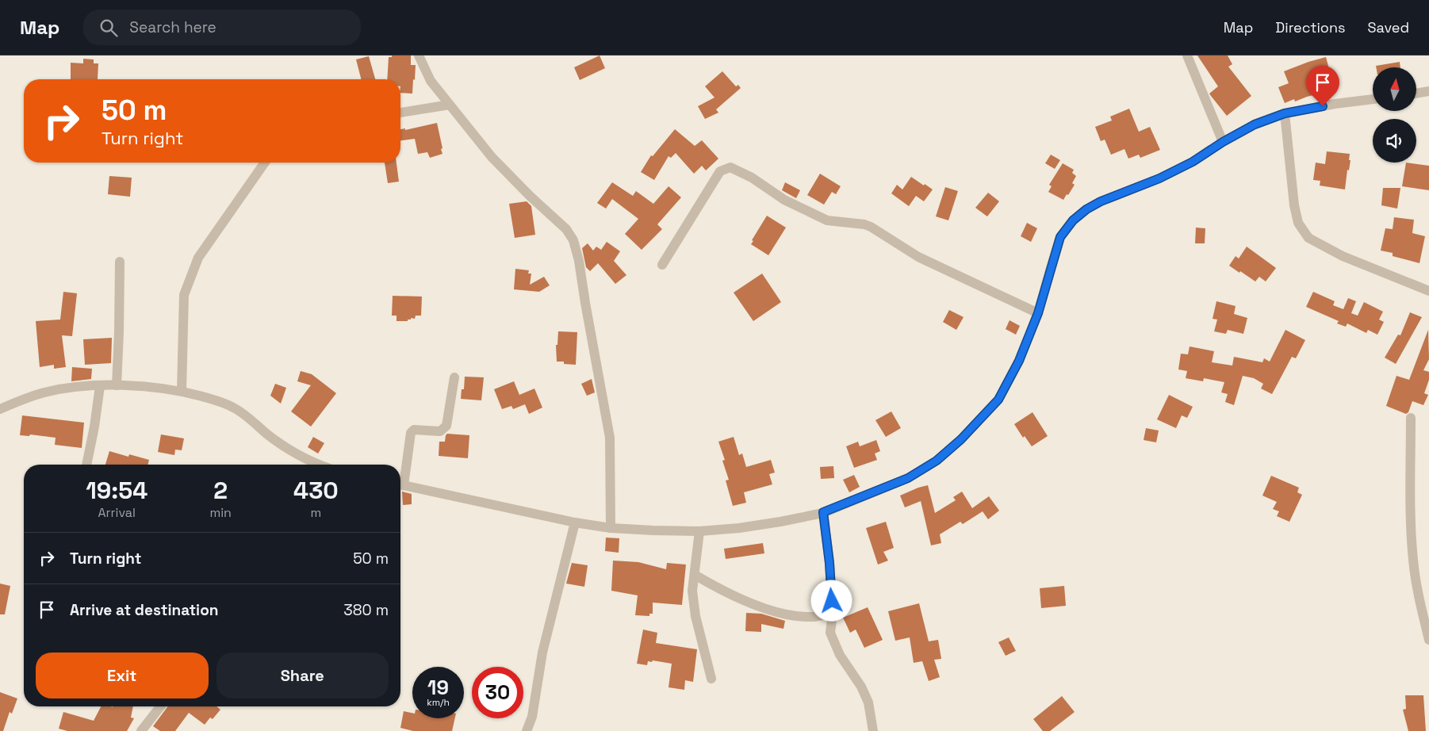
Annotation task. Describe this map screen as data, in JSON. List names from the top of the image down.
{
  "north": "top",
  "page": {
    "header": "Map",
    "search": "Search here",
    "nav": ["Map", "Directions", "Saved"],
    "turn": ["50 m", "Turn right"],
    "eta": [
      "19:54",
      "Arrival",
      "2",
      "min",
      "430",
      "m"
    ],
    "list": [
      {
        "name": "Turn right",
        "value": "50 m"
      },
      {
        "name": "Arrive at destination",
        "value": "380 m"
      }
    ],
    "buttons": ["Exit", "Share"],
    "speed": "19 km/h",
    "limit": "30"
  }
}
